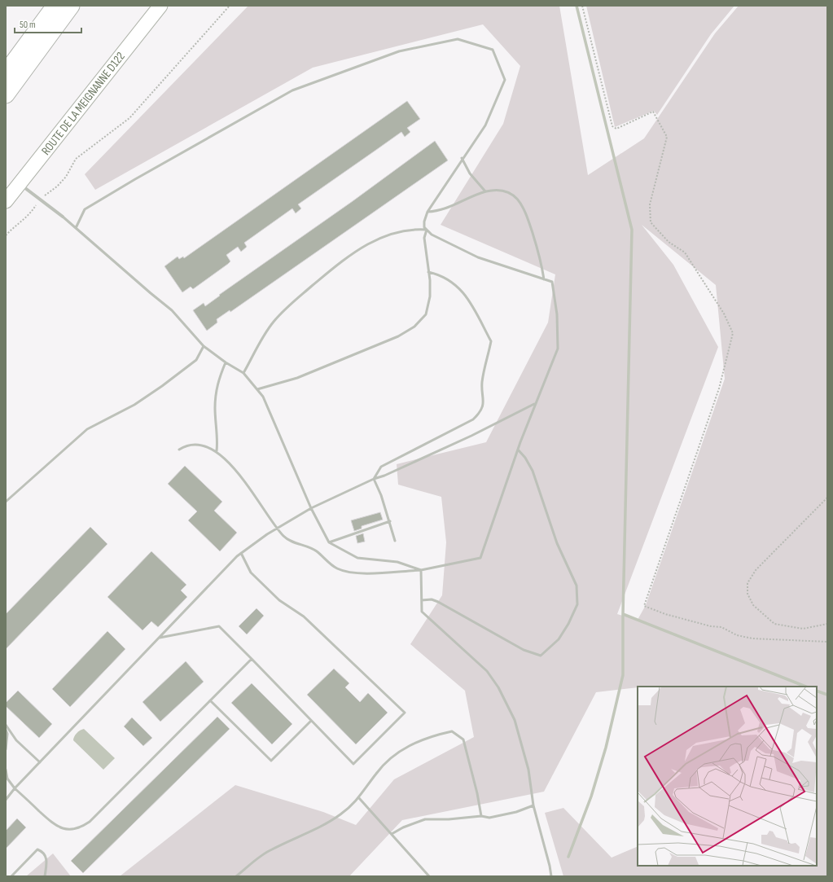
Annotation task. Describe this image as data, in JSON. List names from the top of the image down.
{
  "streets": {
    "street": ["ROUTE DE LA MEIGNANNE D122"]
  },
  "scale_bar": "50 m"
}
